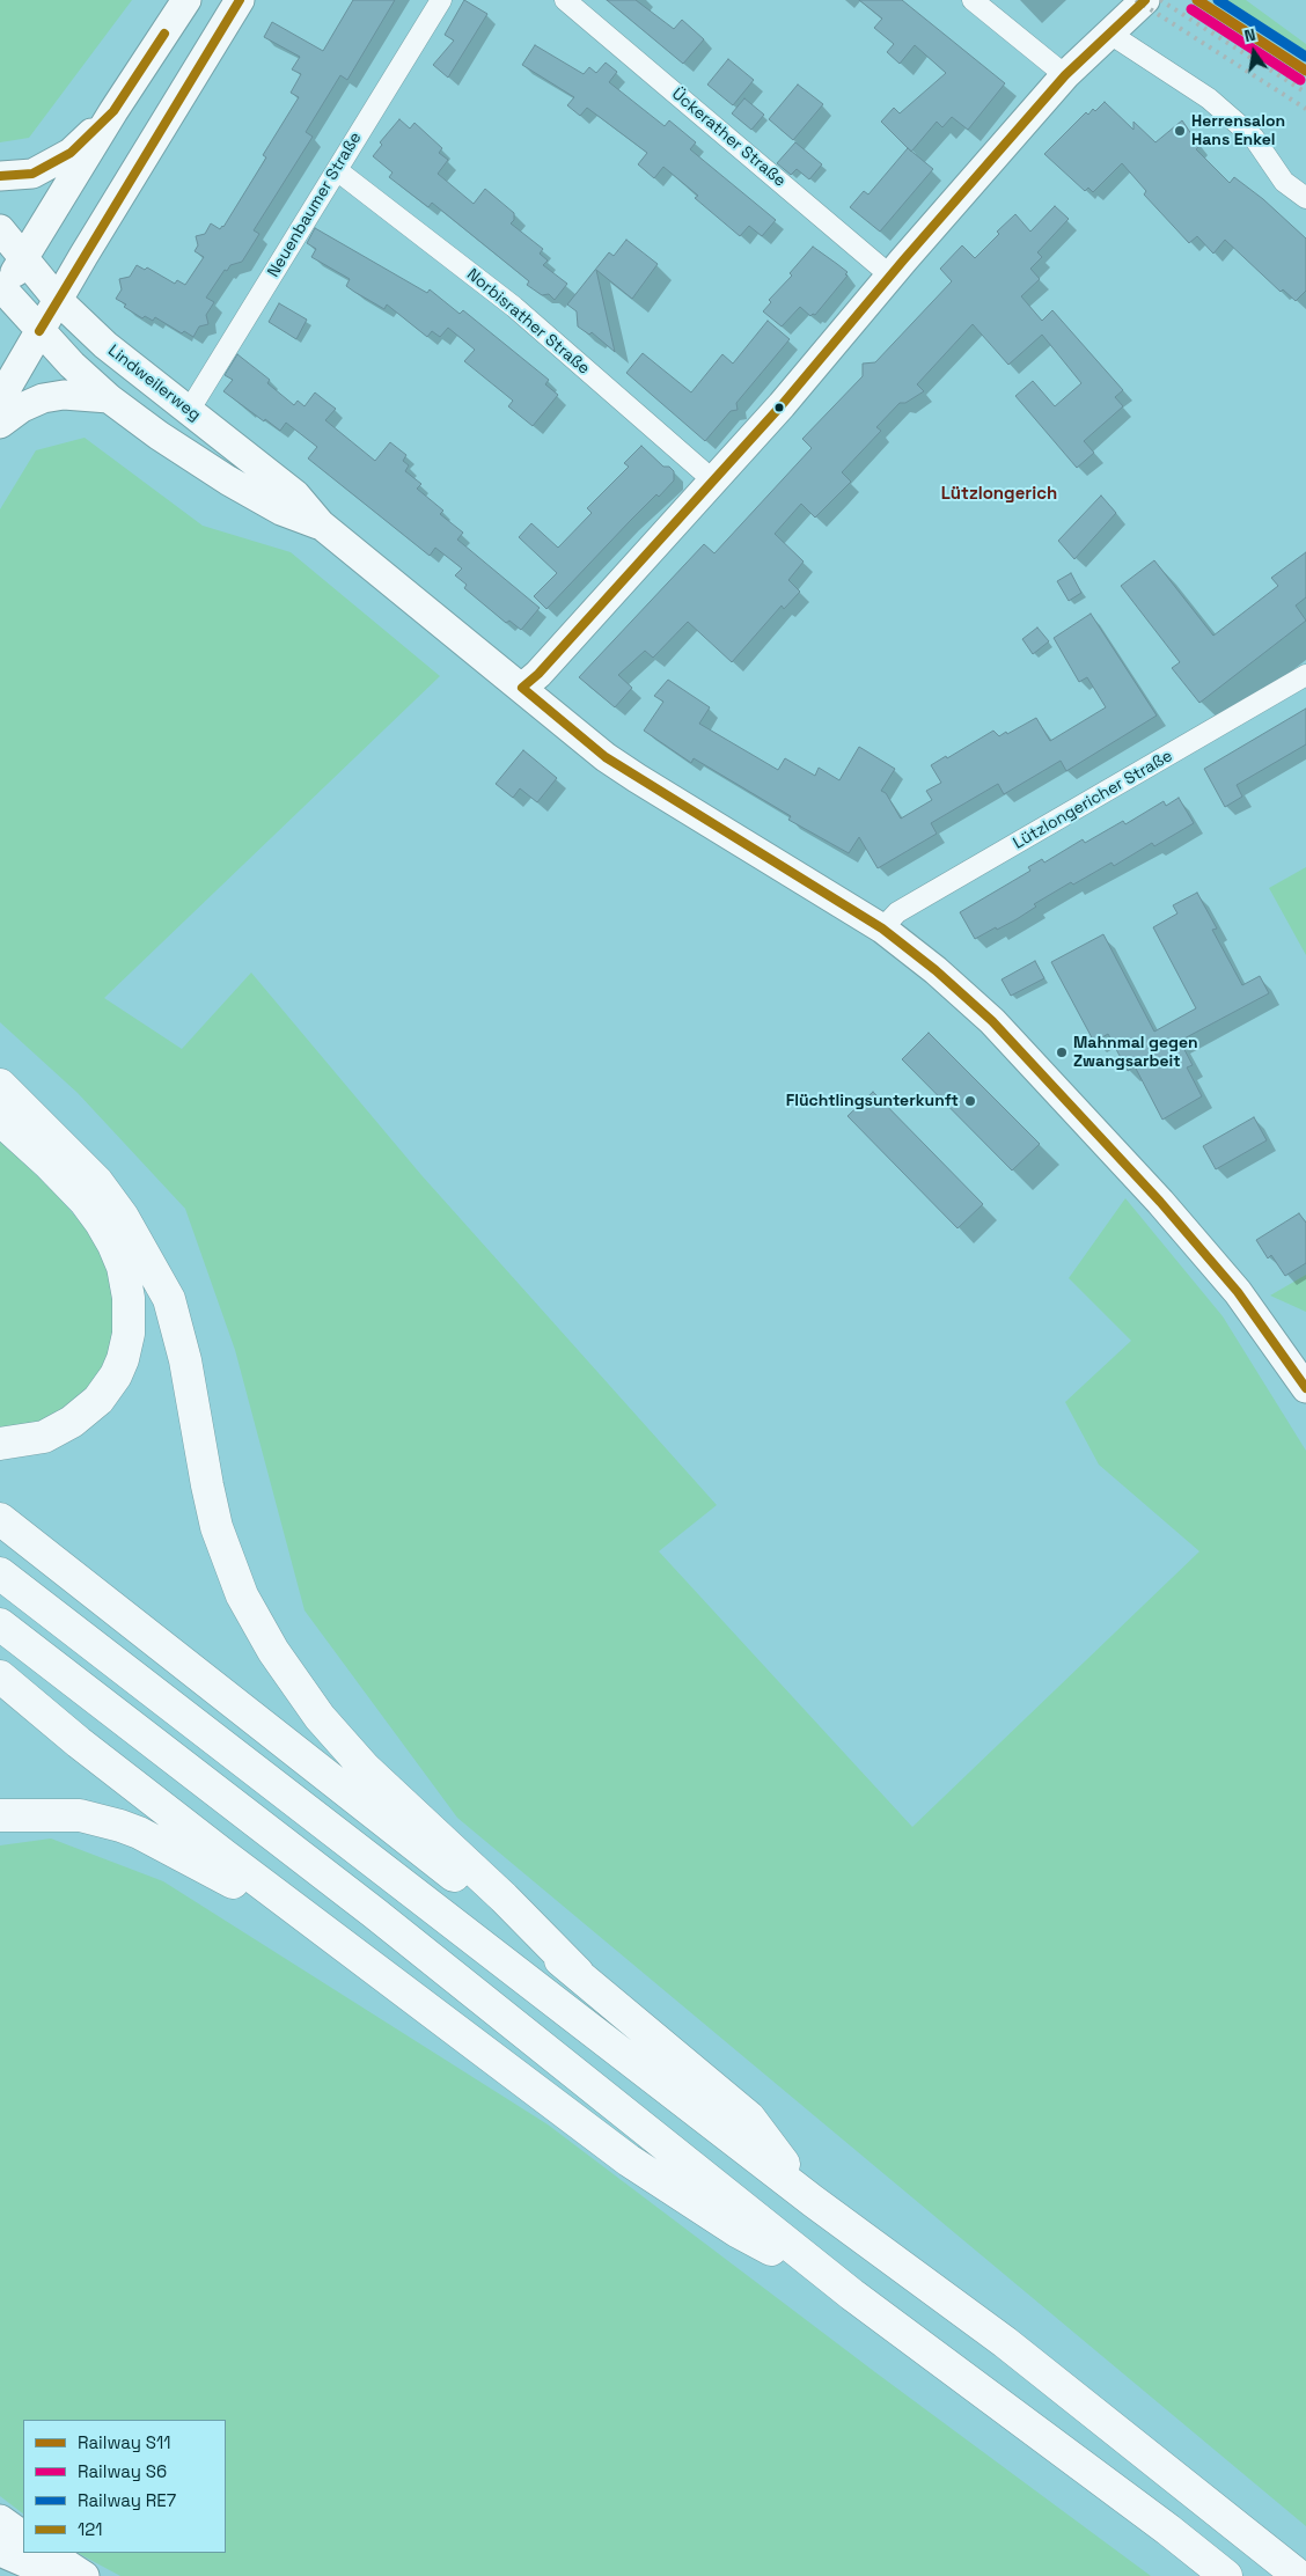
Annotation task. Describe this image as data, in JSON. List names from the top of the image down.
{
  "streets": {
    "street": [
      "Ückerather Straße",
      "Neuenbaumer Straße",
      "Norbisrather Straße",
      "Lindweilerweg",
      "Lützlongericher Straße"
    ]
  },
  "crossings": [
    ["Neuenbaumer Straße", "Norbisrather Straße"],
    ["Neuenbaumer Straße", "Lindweilerweg"],
    ["Lindweilerweg", "Lützlongericher Straße"]
  ],
  "districts": ["Lützlongerich"],
  "places": ["Herrensalon Hans Enkel", "Mahnmal gegen Zwangsarbeit", "Flüchtlingsunterkunft"],
  "lines": [
    "rail line S11",
    "rail line RE7",
    "transit line 121",
    "rail line S6"
  ],
  "legend": [
    "Railway S11",
    "Railway S6",
    "Railway RE7",
    "121"
  ],
  "north": "top"
}
